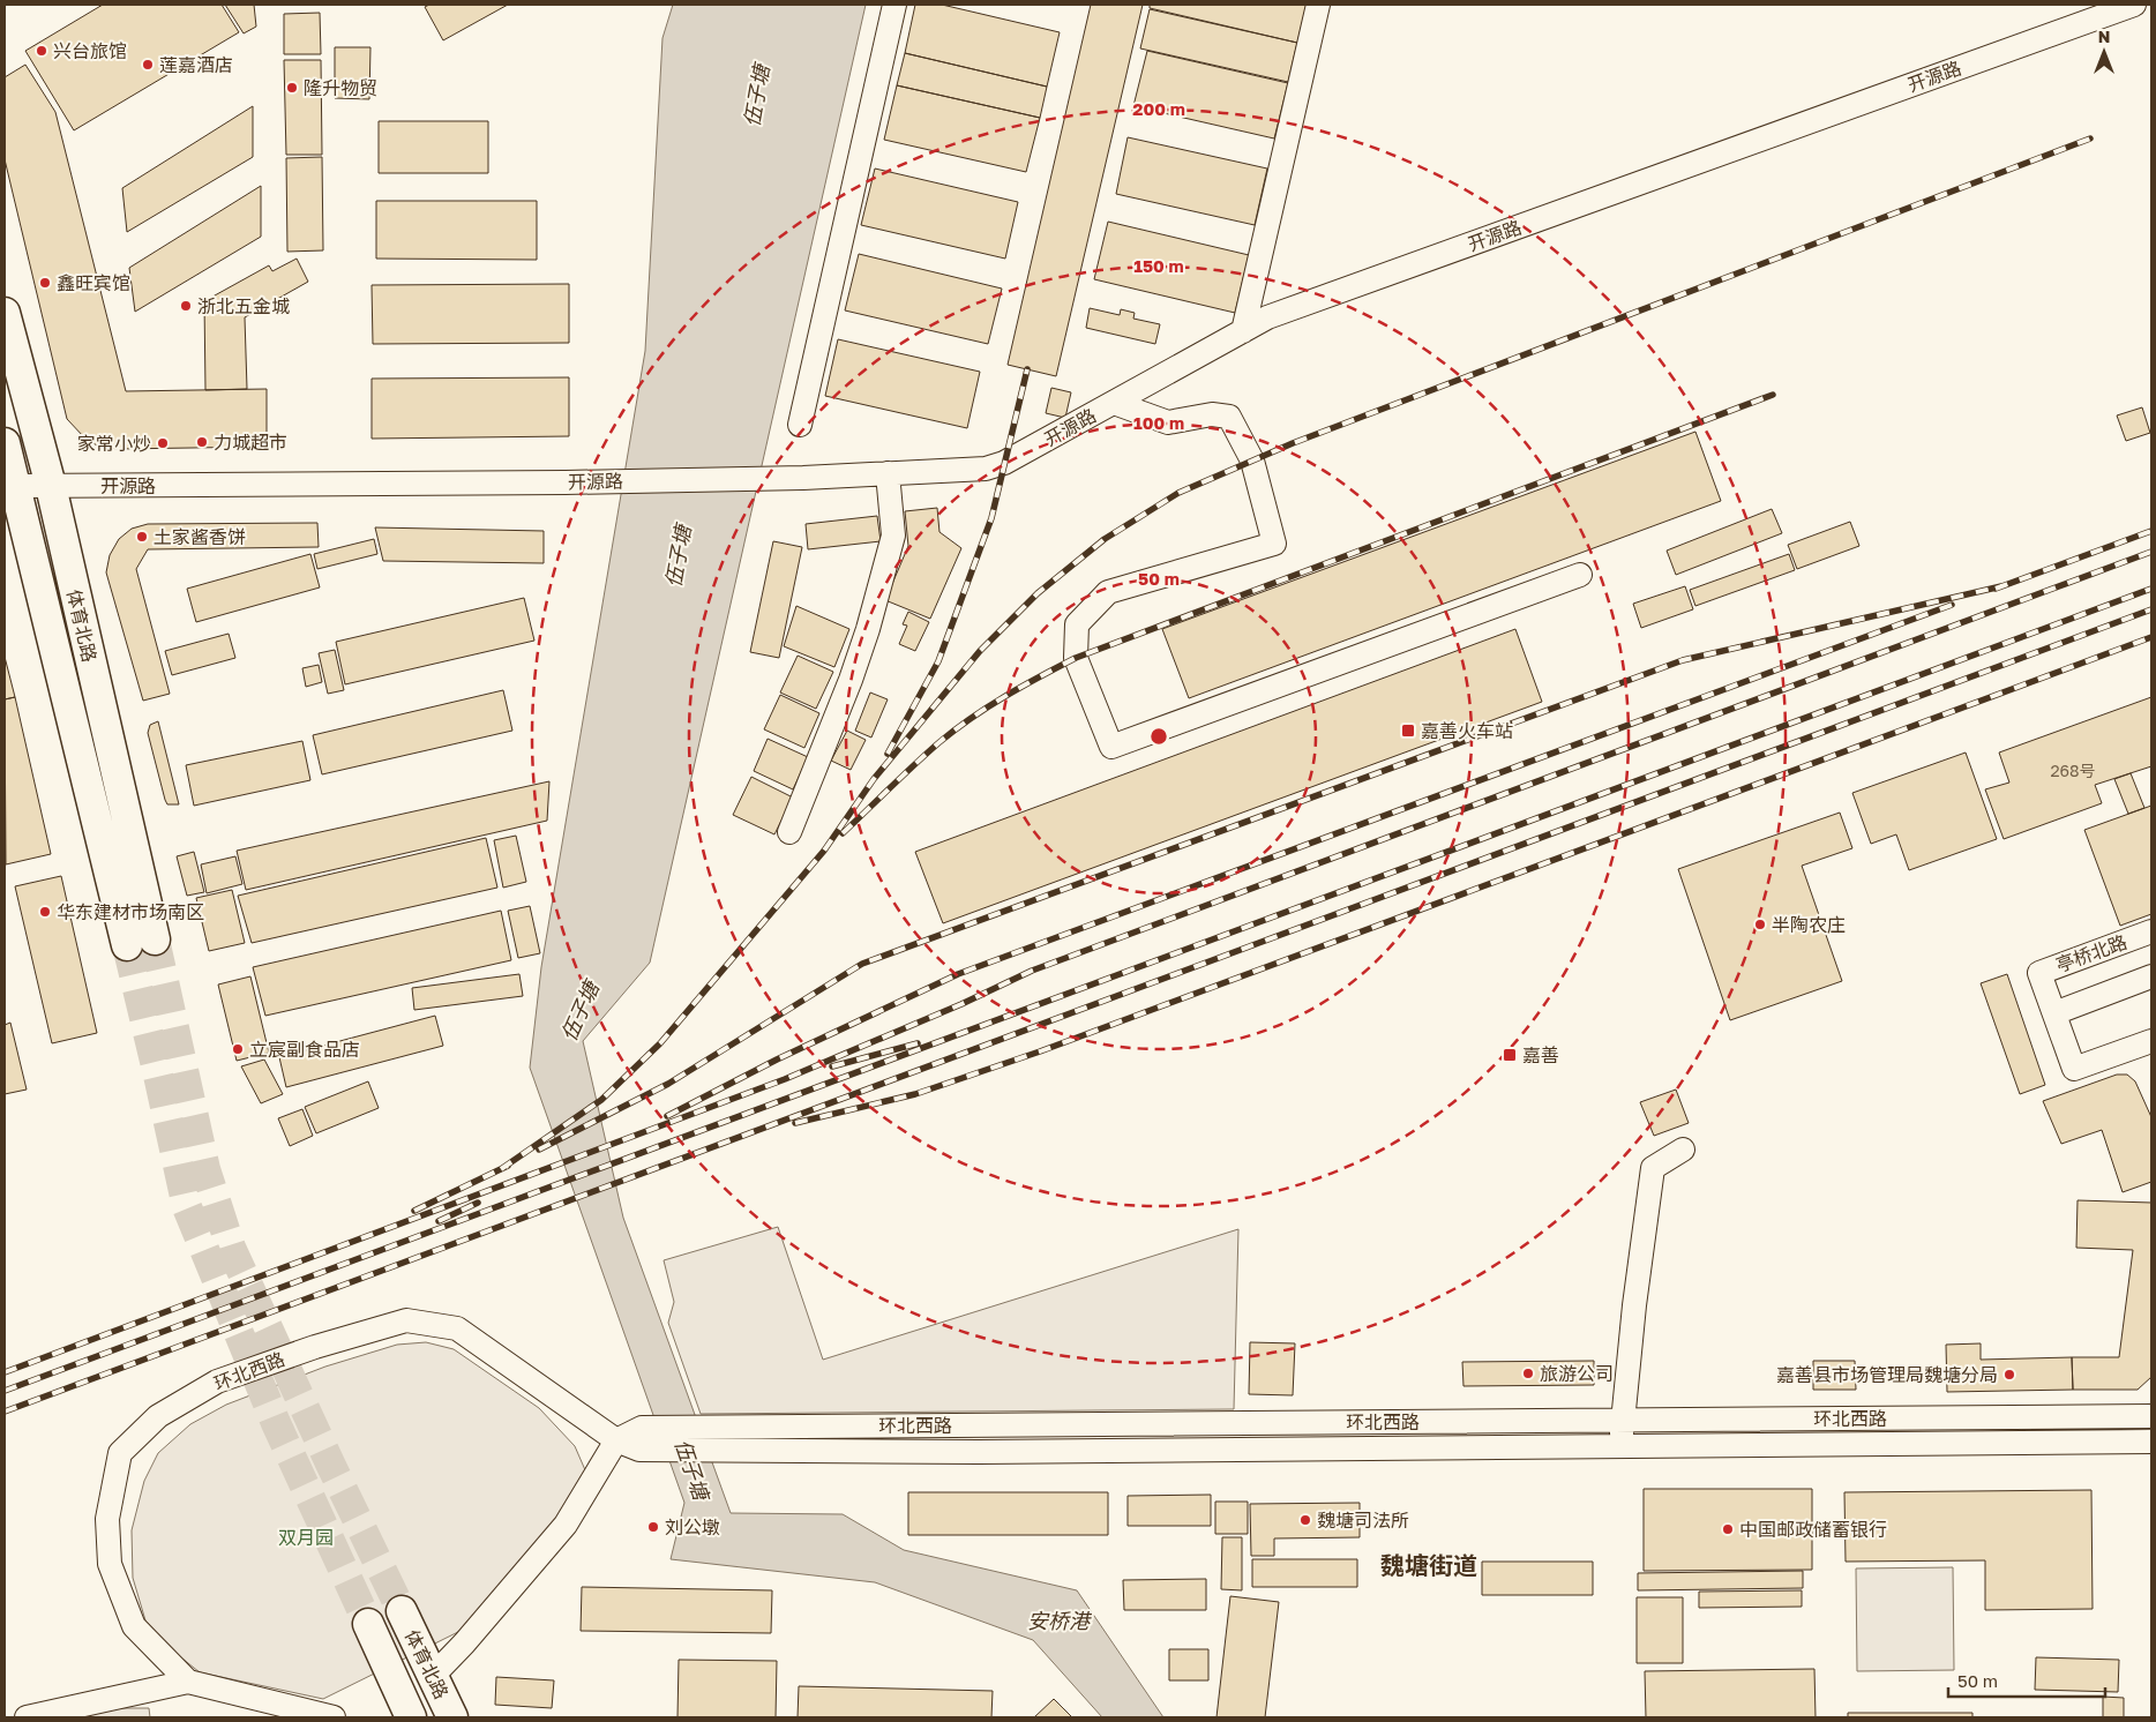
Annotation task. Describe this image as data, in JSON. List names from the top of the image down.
{
  "streets": {
    "main road": ["体育北路"],
    "street": ["开源路", "亭桥北路", "环北西路"]
  },
  "crossings": [
    ["开源路", "体育北路"]
  ],
  "districts": ["魏塘街道"],
  "water": ["伍子塘", "安桥港"],
  "parks": ["双月园"],
  "places": {
    "other": [
      "兴台旅馆",
      "莲嘉酒店",
      "隆升物贸",
      "鑫旺宾馆",
      "浙北五金城",
      "力城超市",
      "家常小炒",
      "土家酱香饼",
      "华东建材市场南区",
      "半陶农庄",
      "立宸副食品店",
      "旅游公司",
      "嘉善县市场管理局魏塘分局",
      "魏塘司法所",
      "刘公墩",
      "中国邮政储蓄银行"
    ],
    "transit": ["嘉善火车站", "嘉善"]
  },
  "house_numbers": ["268号"],
  "scale_bar": "50 m",
  "north": "top",
  "rings": [
    "200 m",
    "150 m",
    "100 m",
    "50 m"
  ]
}
